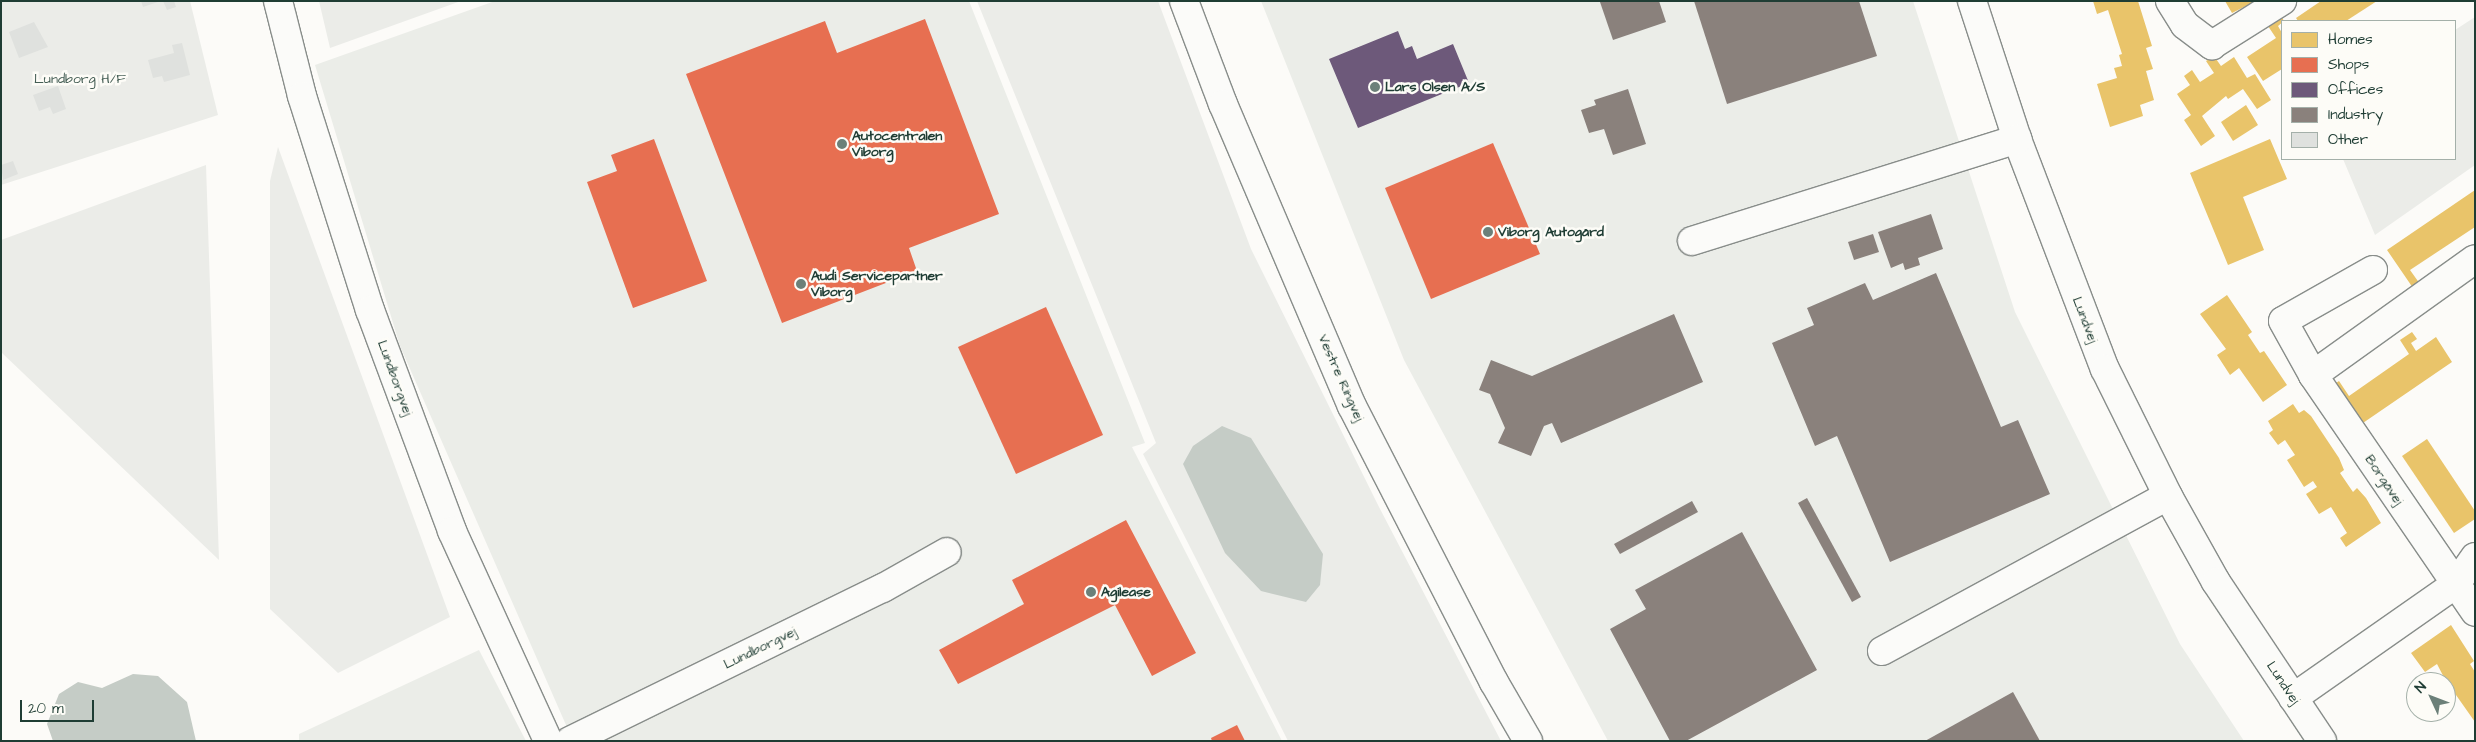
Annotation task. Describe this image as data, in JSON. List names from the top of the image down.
{
  "streets": {
    "street": [
      "Lundvej",
      "Lundborgvej",
      "Vestre Ringvej",
      "Borgåvej"
    ]
  },
  "parks": ["Lundborg H/F"],
  "places": [
    "Lars Olsen A/S",
    "Autocentralen Viborg",
    "Viborg Autogård",
    "Audi Servicepartner Viborg",
    "Agilease"
  ],
  "legend": [
    "Homes",
    "Shops",
    "Offices",
    "Industry",
    "Other"
  ],
  "scale_bar": "20 m",
  "north": "top left"
}
